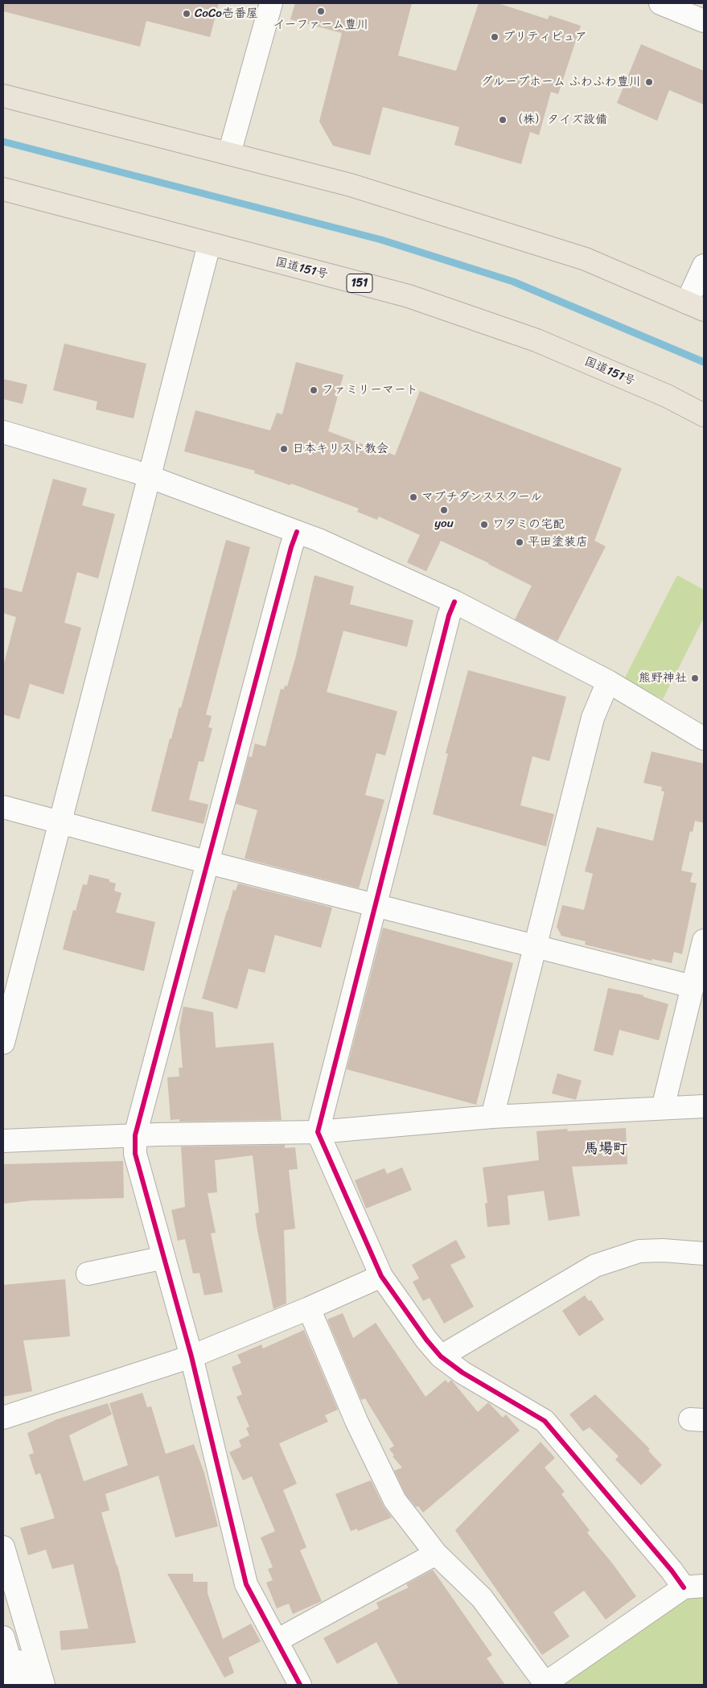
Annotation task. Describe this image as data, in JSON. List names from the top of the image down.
{
  "streets": {
    "highway": ["国道151号", "151"]
  },
  "districts": ["馬場町"],
  "places": [
    "イーファーム豊川",
    "CoCo壱番屋",
    "プリティピュア",
    "グループホーム ふわふわ豊川",
    "（株）タイズ設備",
    "ファミリーマート",
    "日本キリスト教会",
    "マブチダンススクール",
    "you",
    "ワタミの宅配",
    "平田塗装店",
    "熊野神社"
  ]
}
